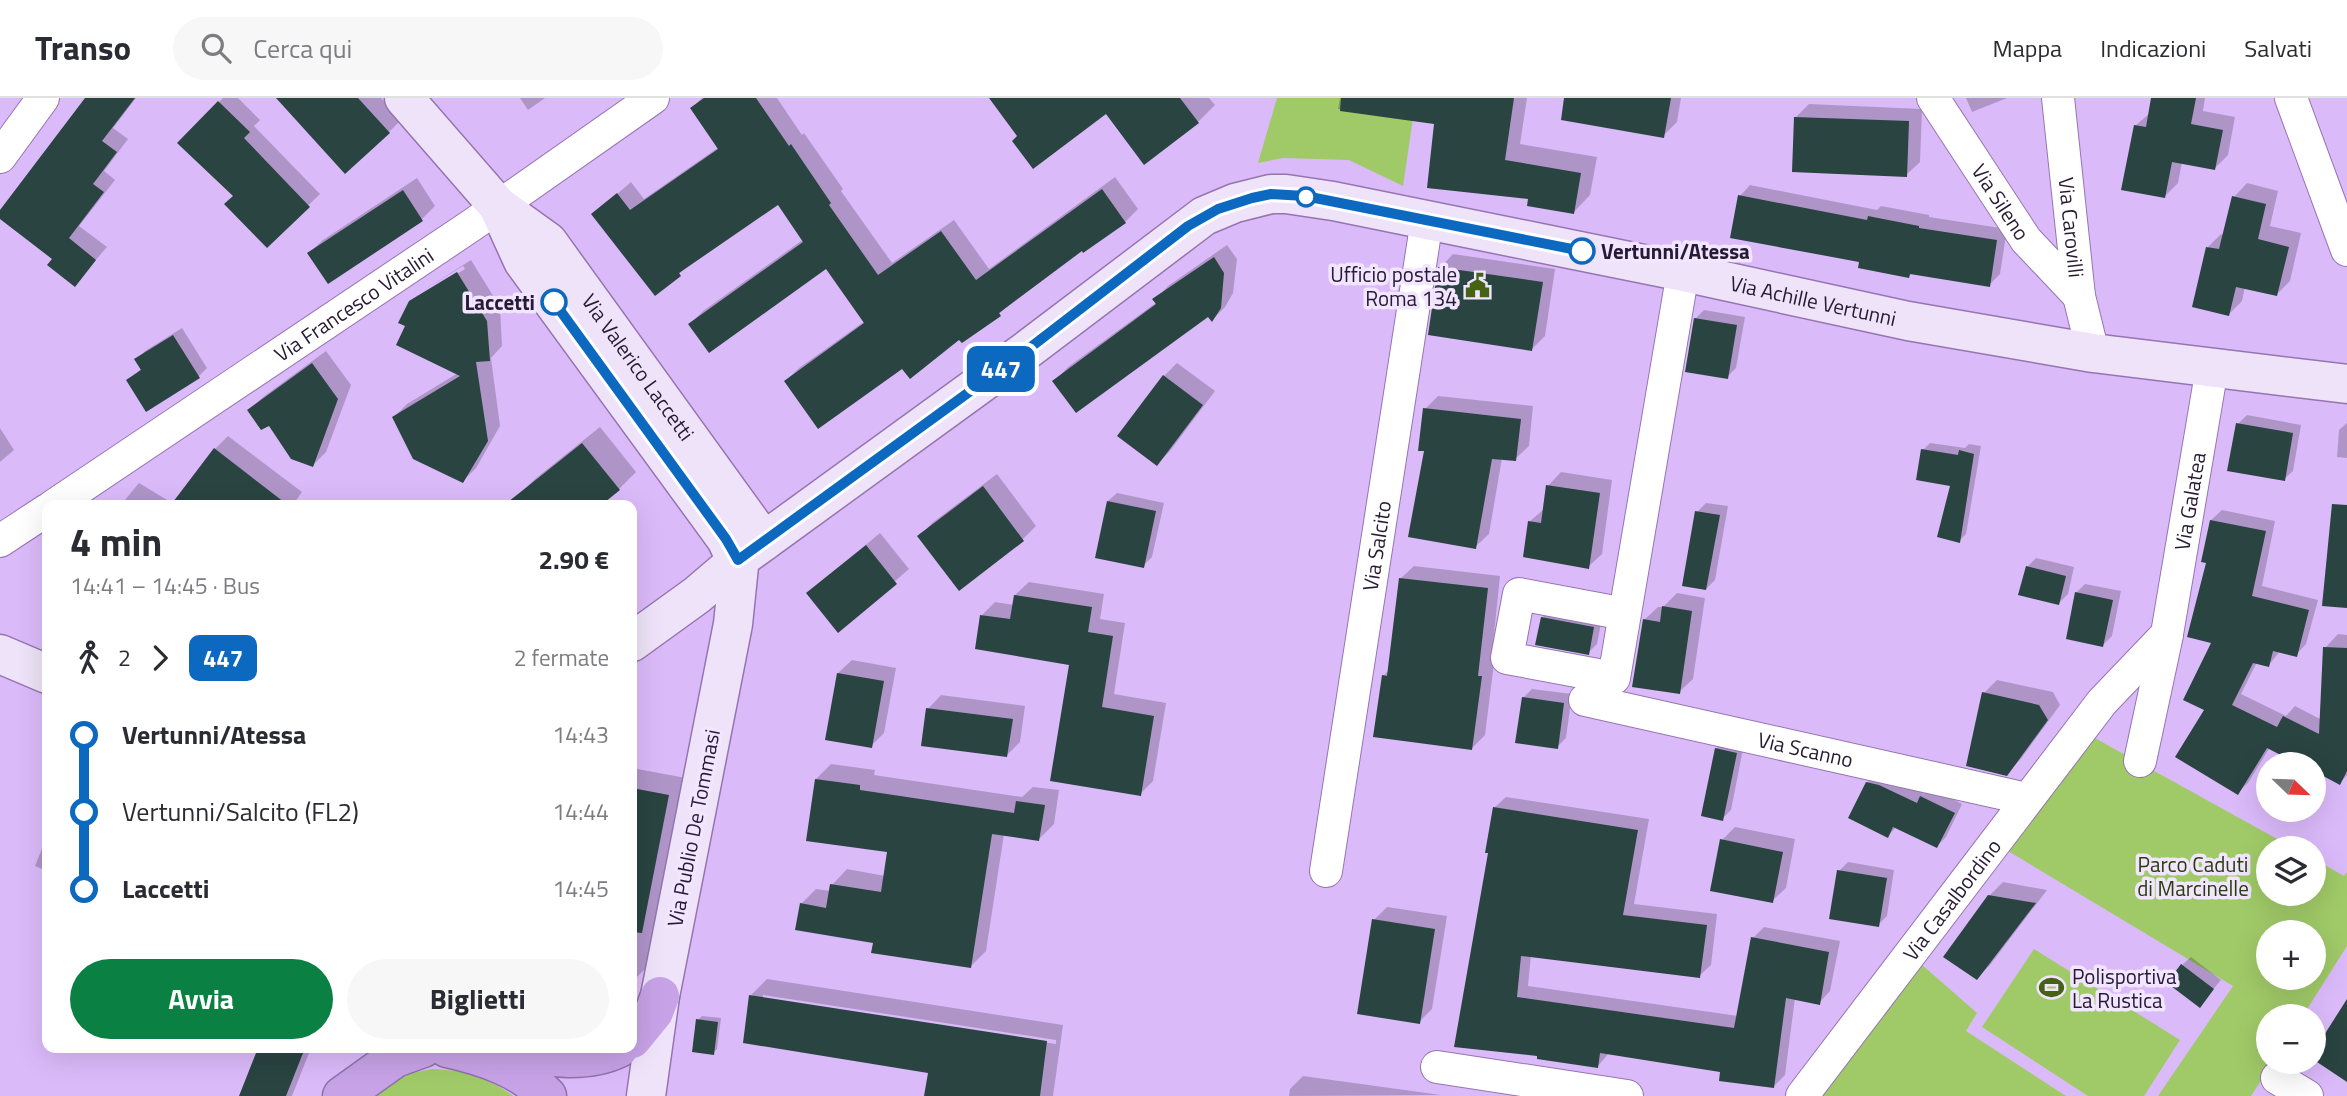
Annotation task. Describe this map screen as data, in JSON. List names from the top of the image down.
{
  "streets": {
    "street": [
      "Via Sileno",
      "Via Carovilli",
      "Via Achille Vertunni",
      "Via Francesco Vitalini",
      "Via Valerico Laccetti",
      "Via Galatea",
      "Via Salcito",
      "Via Scanno",
      "Via Publio De Tommasi",
      "Via Casalbordino"
    ]
  },
  "crossings": [
    ["Via Sileno", "Via Carovilli"],
    ["Via Carovilli", "Via Achille Vertunni"],
    ["Via Achille Vertunni", "Via Valerico Laccetti"],
    ["Via Achille Vertunni", "Via Galatea"],
    ["Via Achille Vertunni", "Via Salcito"],
    ["Via Achille Vertunni", "Via Publio De Tommasi"],
    ["Via Francesco Vitalini", "Via Valerico Laccetti"],
    ["Via Valerico Laccetti", "Via Publio De Tommasi"],
    ["Via Galatea", "Via Casalbordino"],
    ["Via Scanno", "Via Casalbordino"]
  ],
  "parks": ["Parco Caduti di Marcinelle"],
  "places": {
    "other": ["Vertunni/Atessa", "Laccetti"],
    "public building": ["Ufficio postale Roma 134"],
    "sports": ["Polisportiva La Rustica"]
  },
  "lines": ["bus line 447"],
  "north": "bottom right",
  "page": {
    "header": "Transo",
    "search": "Cerca qui",
    "nav": ["Mappa", "Indicazioni", "Salvati"],
    "on_map": "447",
    "heading": ["4 min", "14:41 – 14:45 · Bus", "2.90 €"],
    "legs": ["2", "447", "2 fermate"],
    "list": [
      {
        "name": "Vertunni/Atessa",
        "value": "14:43"
      },
      {
        "name": "Vertunni/Salcito (FL2)",
        "value": "14:44"
      },
      {
        "name": "Laccetti",
        "value": "14:45"
      }
    ],
    "map_buttons": ["+", "−"],
    "buttons": ["Avvia", "Biglietti"]
  }
}
